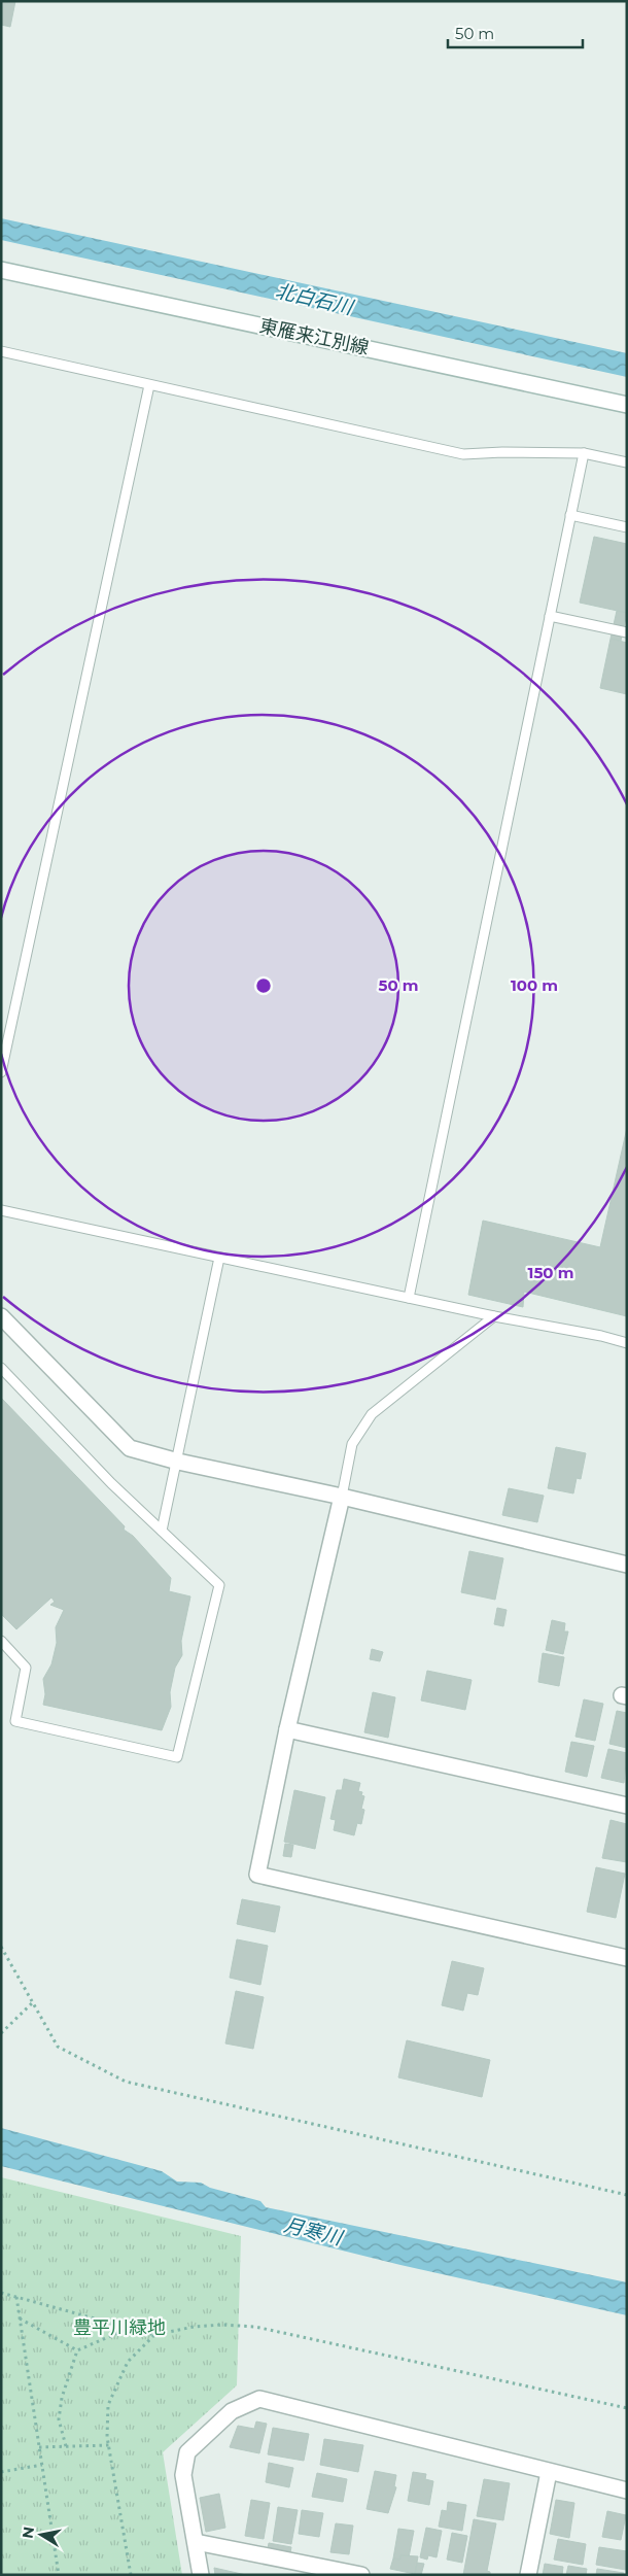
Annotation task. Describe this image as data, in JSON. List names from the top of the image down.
{
  "streets": {
    "street": ["東雁来江別線"]
  },
  "water": ["北白石川", "月寒川"],
  "parks": ["豊平川緑地"],
  "scale_bar": "50 m",
  "north": "left",
  "rings": ["50 m", "100 m", "150 m"]
}
